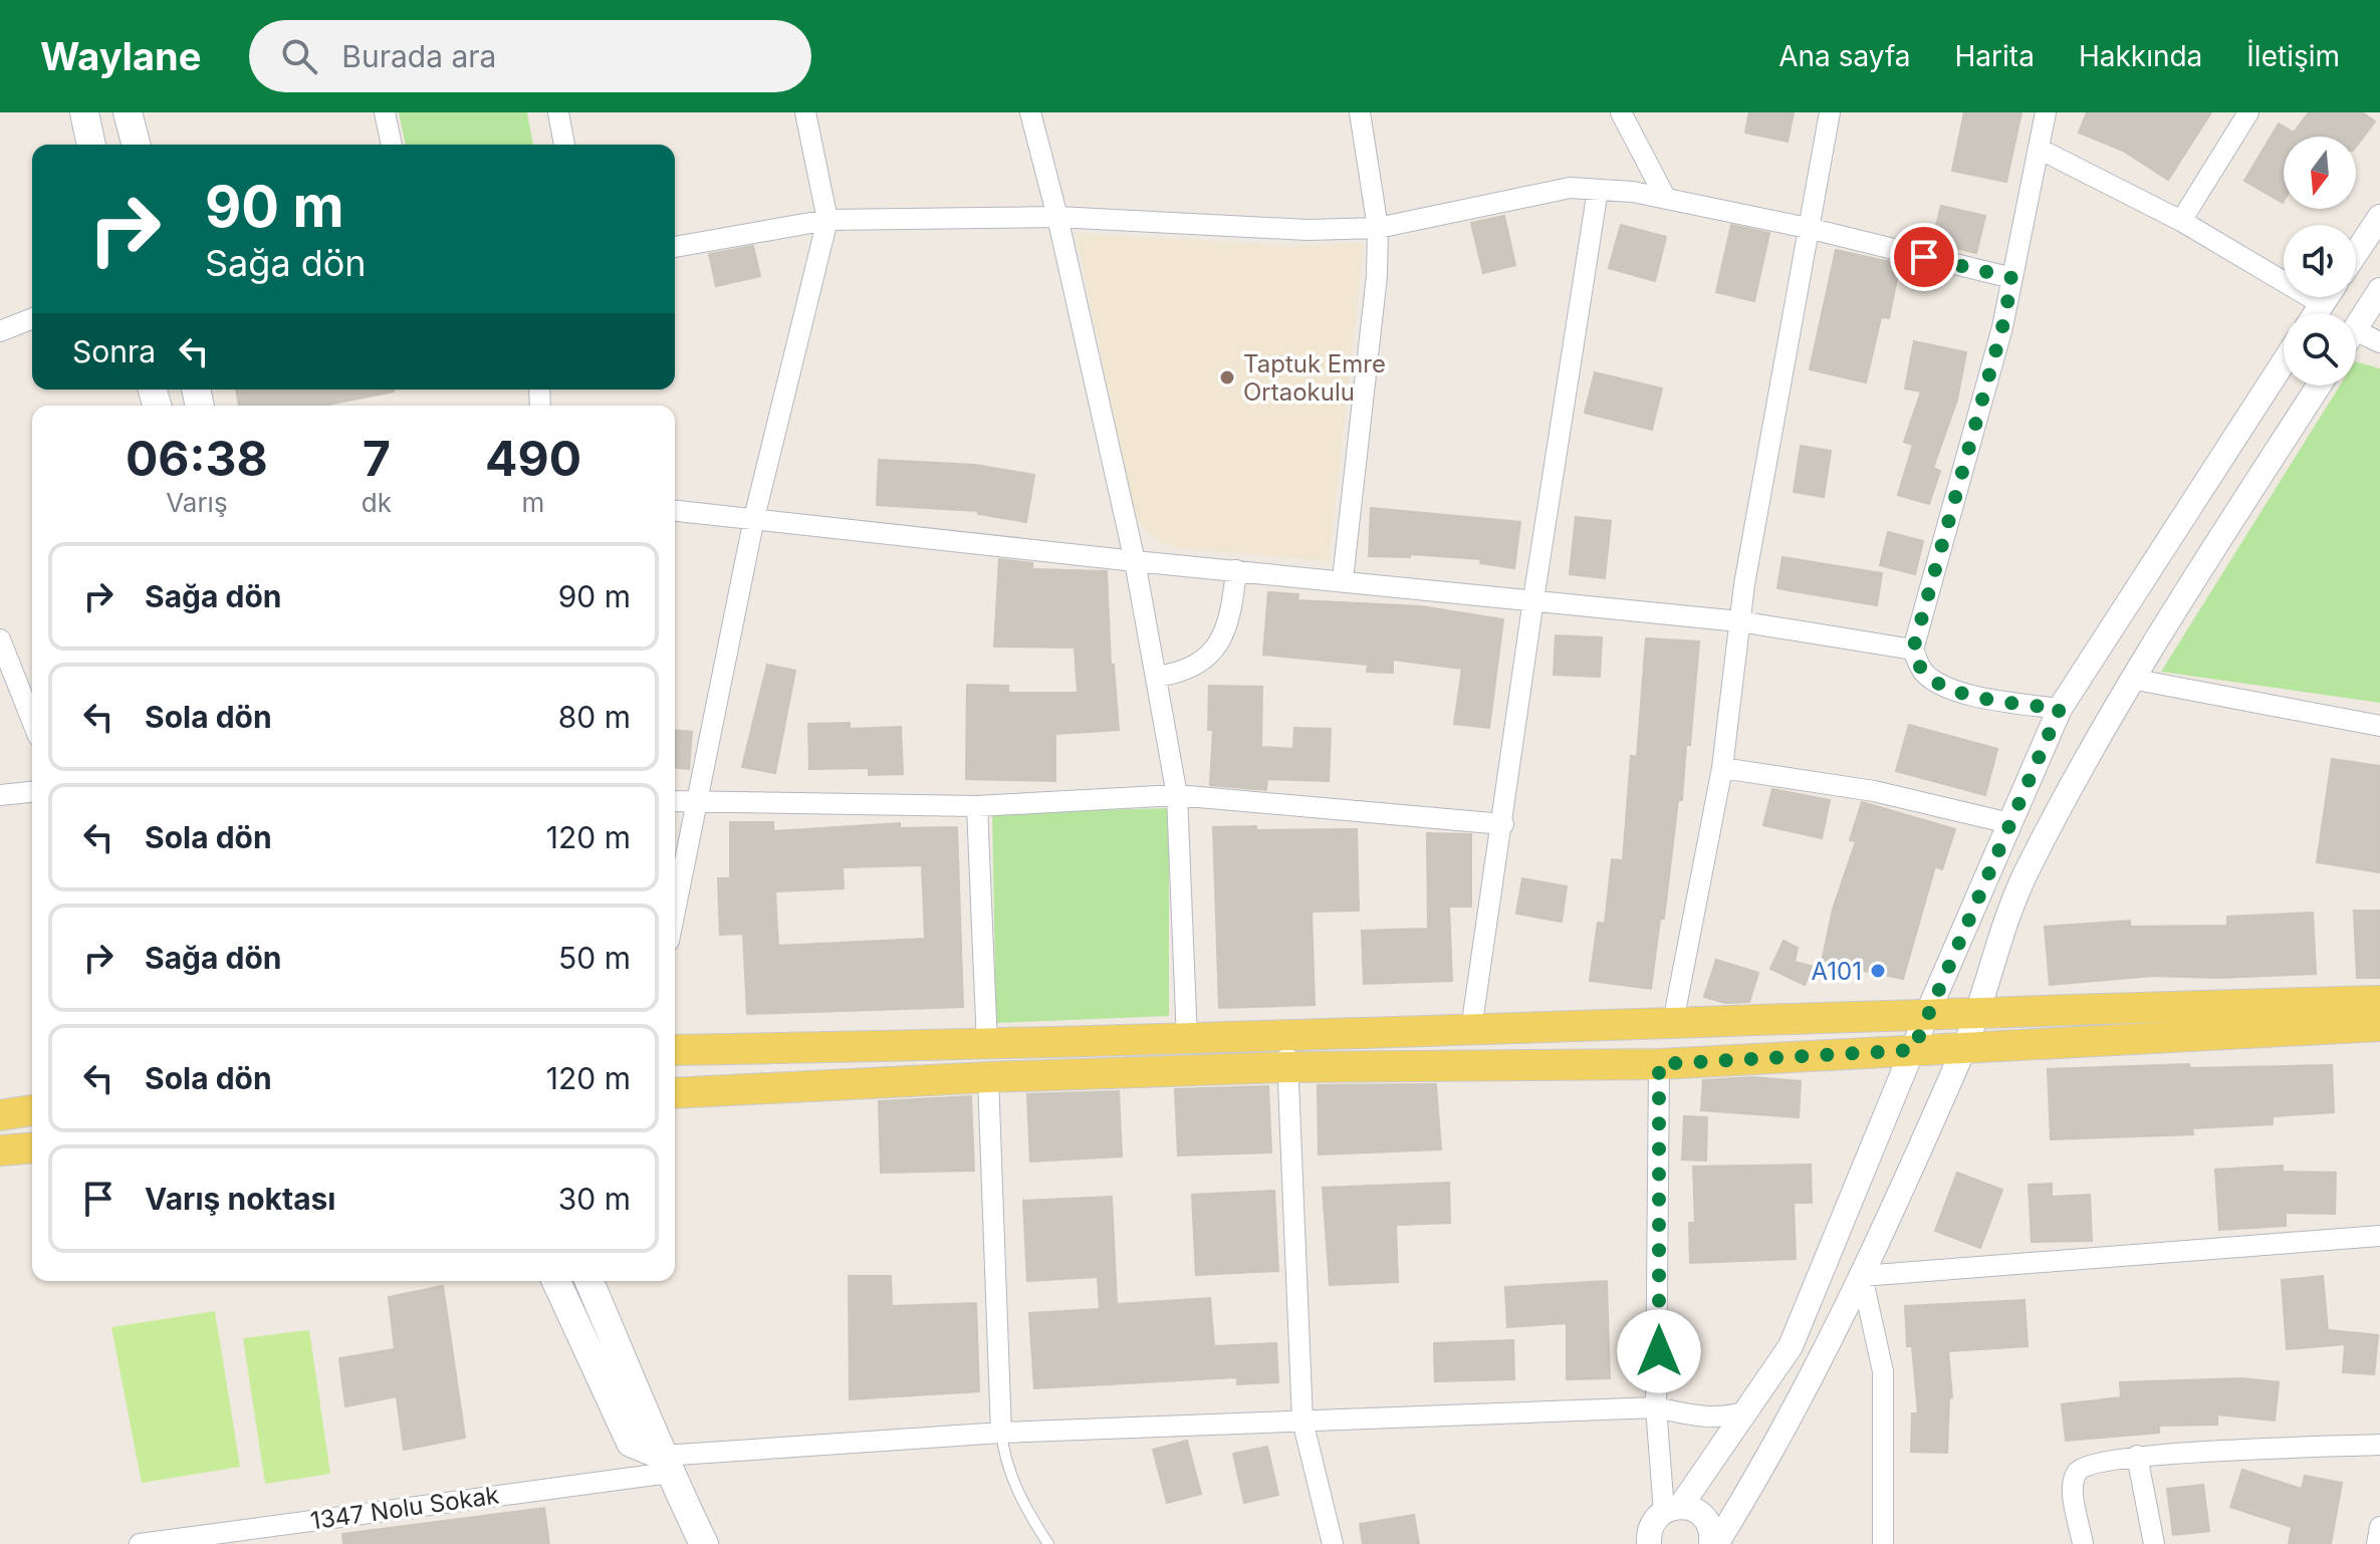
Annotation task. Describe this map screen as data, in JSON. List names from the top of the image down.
{
  "streets": {
    "street": ["1347 Nolu Sokak"]
  },
  "places": ["Taptuk Emre Ortaokulu", "A101"],
  "north": "bottom",
  "page": {
    "header": "Waylane",
    "search": "Burada ara",
    "nav": [
      "Ana sayfa",
      "Harita",
      "Hakkında",
      "İletişim"
    ],
    "turn": ["90 m", "Sağa dön"],
    "then": "Sonra",
    "eta": [
      "06:38",
      "Varış",
      "7",
      "dk",
      "490",
      "m"
    ],
    "list": [
      {
        "name": "Sağa dön",
        "value": "90 m"
      },
      {
        "name": "Sola dön",
        "value": "80 m"
      },
      {
        "name": "Sola dön",
        "value": "120 m"
      },
      {
        "name": "Sağa dön",
        "value": "50 m"
      },
      {
        "name": "Sola dön",
        "value": "120 m"
      },
      {
        "name": "Varış noktası",
        "value": "30 m"
      }
    ]
  }
}
